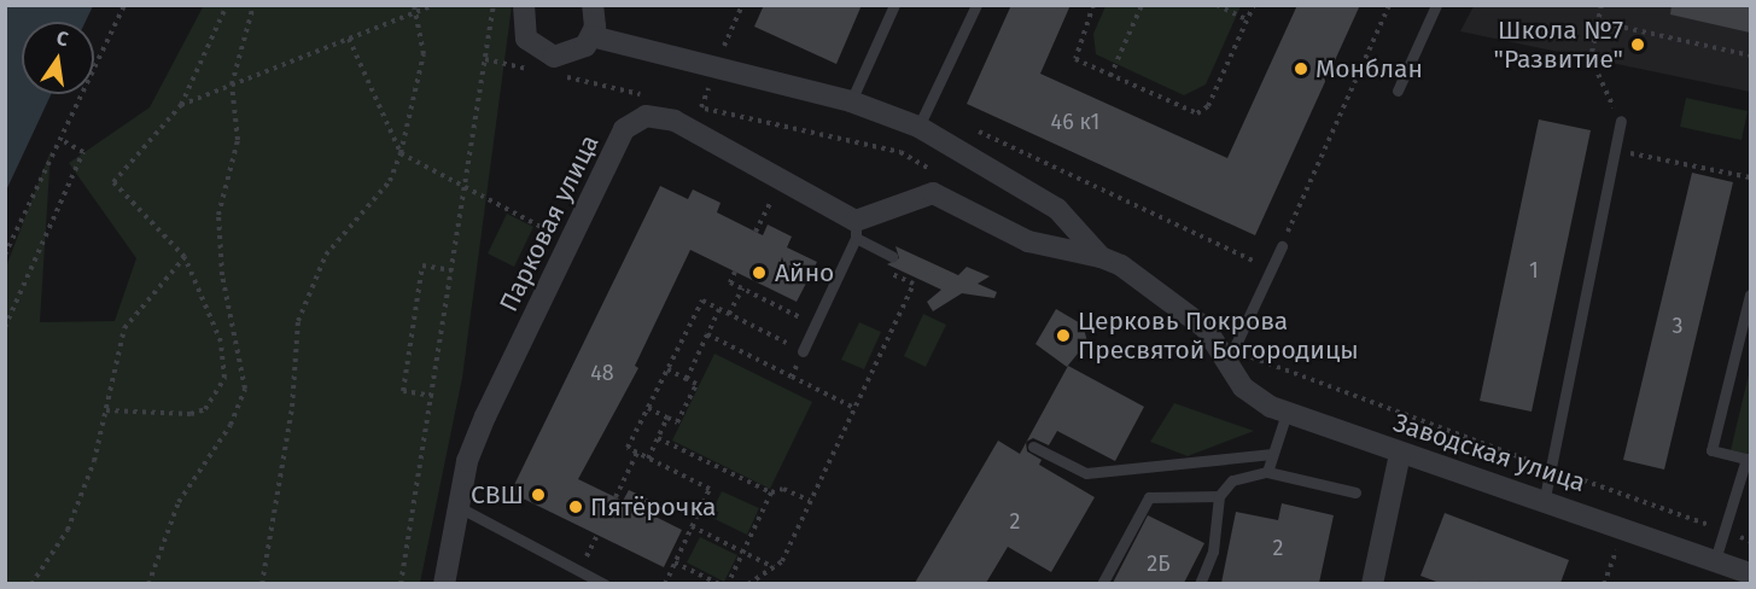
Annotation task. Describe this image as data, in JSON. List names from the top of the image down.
{
  "streets": {
    "street": ["Парковая улица", "Заводская улица"]
  },
  "places": [
    "Школа №7 \"Развитие\"",
    "Монблан",
    "Айно",
    "Церковь Покрова Пресвятой Богородицы",
    "СВШ",
    "Пятёрочка"
  ],
  "house_numbers": [
    "46 к1",
    "1",
    "3",
    "48",
    "2",
    "2",
    "2Б"
  ],
  "north": "top"
}
